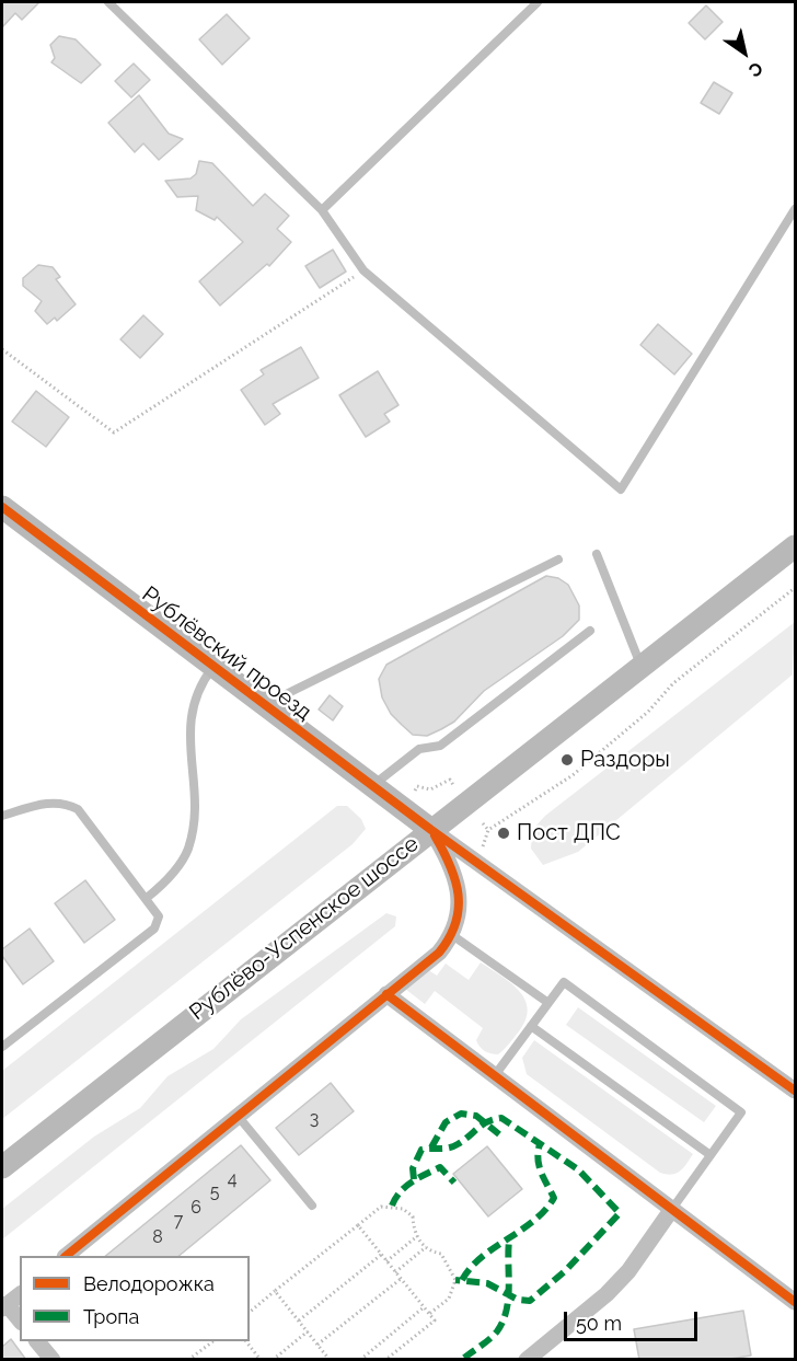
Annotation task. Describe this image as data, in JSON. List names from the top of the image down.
{
  "streets": {
    "main road": ["Рублёвский проезд", "Рублёво-Успенское шоссе"]
  },
  "crossings": [
    ["Рублёвский проезд", "Рублёво-Успенское шоссе"]
  ],
  "places": ["Раздоры", "Пост ДПС"],
  "house_numbers": [
    "3",
    "4",
    "5",
    "6",
    "7",
    "8"
  ],
  "legend": ["Велодорожка", "Тропа"],
  "scale_bar": "50 m",
  "north": "bottom right"
}
